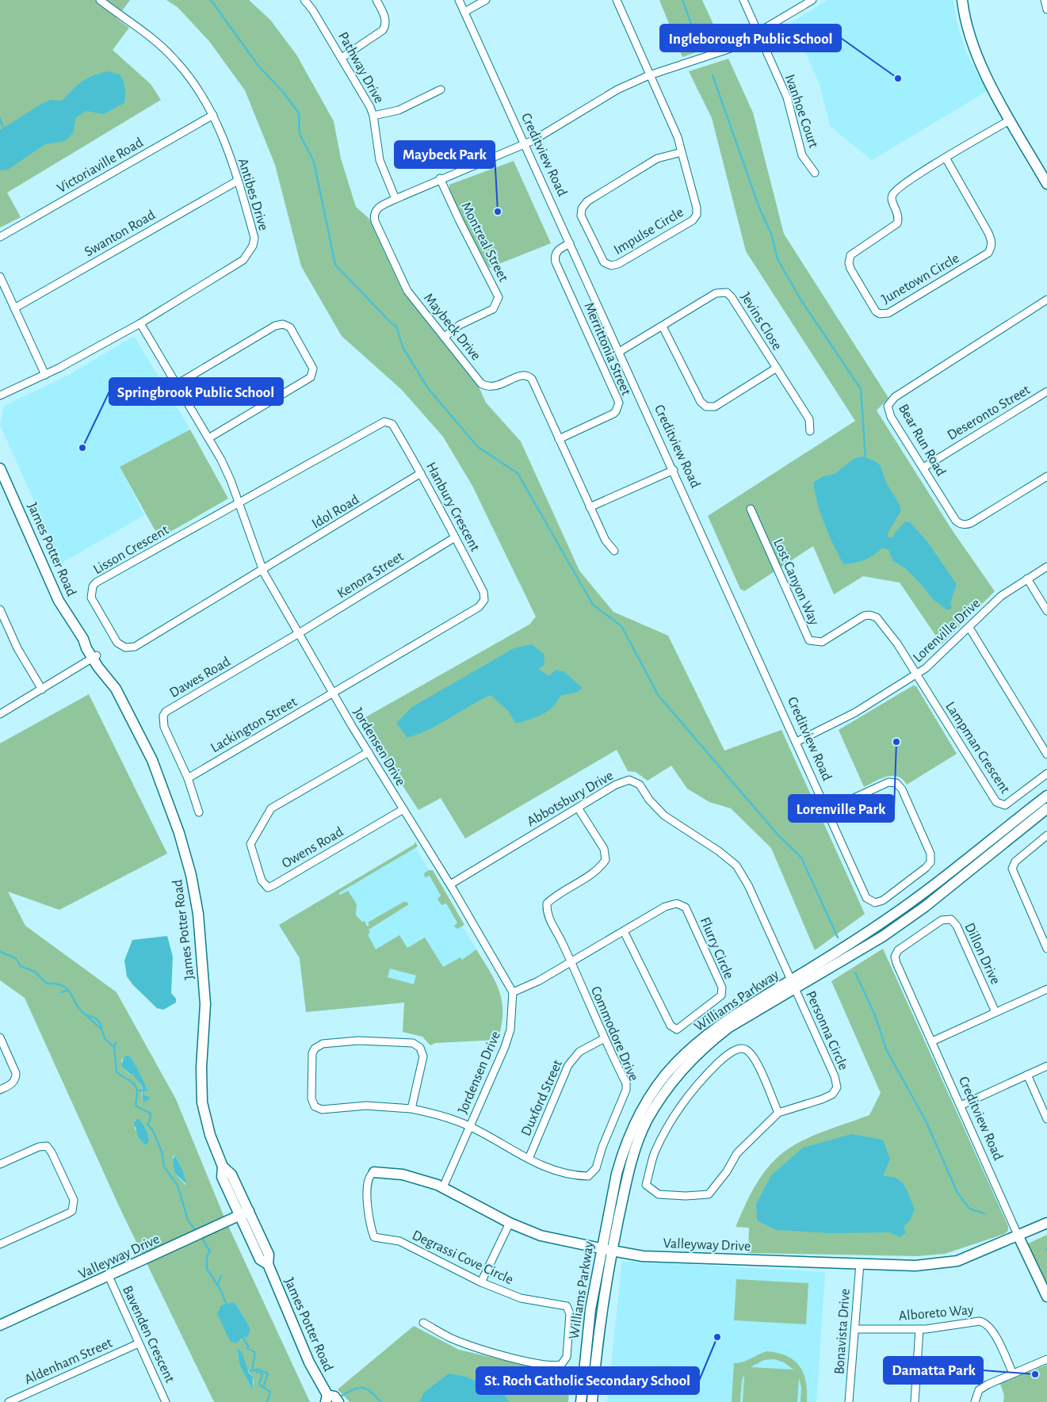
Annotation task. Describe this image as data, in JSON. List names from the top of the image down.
{
  "streets": {
    "main road": [
      "Creditview Road",
      "James Potter Road",
      "Williams Parkway",
      "Valleyway Drive"
    ],
    "street": [
      "Pathway Drive",
      "Ivanhoe Court",
      "Victoriaville Road",
      "Antibes Drive",
      "Impulse Circle",
      "Swanton Road",
      "Montreal Street",
      "Junetown Circle",
      "Jevins Close",
      "Maybeck Drive",
      "Merrittonia Street",
      "Deseronto Street",
      "Bear Run Road",
      "Hanbury Crescent",
      "Idol Road",
      "Lisson Crescent",
      "Kenora Street",
      "Lost Canyon Way",
      "Lorenville Drive",
      "Dawes Road",
      "Lackington Street",
      "Jordensen Drive",
      "Lampman Crescent",
      "Abbotsbury Drive",
      "Owens Road",
      "Flurry Circle",
      "Dillon Drive",
      "Personna Circle",
      "Commodore Drive",
      "Duxford Street",
      "Degrassi Cove Circle",
      "Alboreto Way",
      "Bonavista Drive",
      "Bavenden Crescent",
      "Aldenham Street"
    ]
  },
  "crossings": [
    ["Pathway Drive", "Maybeck Drive"],
    ["Ivanhoe Court", "Maybeck Drive"],
    ["Creditview Road", "Jevins Close"],
    ["Creditview Road", "Maybeck Drive"],
    ["Creditview Road", "Merrittonia Street"],
    ["Creditview Road", "Lorenville Drive"],
    ["Creditview Road", "Dillon Drive"],
    ["Creditview Road", "Valleyway Drive"],
    ["Victoriaville Road", "Antibes Drive"],
    ["Antibes Drive", "Swanton Road"],
    ["Antibes Drive", "Jordensen Drive"],
    ["Impulse Circle", "Maybeck Drive"],
    ["Montreal Street", "Maybeck Drive"],
    ["Maybeck Drive", "Merrittonia Street"],
    ["Deseronto Street", "Bear Run Road"],
    ["Hanbury Crescent", "Idol Road"],
    ["Hanbury Crescent", "Lisson Crescent"],
    ["Hanbury Crescent", "Kenora Street"],
    ["Hanbury Crescent", "Lackington Street"],
    ["Hanbury Crescent", "Jordensen Drive"],
    ["Idol Road", "Lisson Crescent"],
    ["Idol Road", "Jordensen Drive"],
    ["James Potter Road", "Valleyway Drive"],
    ["Lisson Crescent", "Jordensen Drive"],
    ["Kenora Street", "Dawes Road"],
    ["Kenora Street", "Jordensen Drive"],
    ["Lost Canyon Way", "Lorenville Drive"],
    ["Lost Canyon Way", "Lampman Crescent"],
    ["Lorenville Drive", "Lampman Crescent"],
    ["Dawes Road", "Lackington Street"],
    ["Dawes Road", "Jordensen Drive"],
    ["Lackington Street", "Jordensen Drive"],
    ["Jordensen Drive", "Abbotsbury Drive"],
    ["Jordensen Drive", "Owens Road"],
    ["Jordensen Drive", "Flurry Circle"],
    ["Jordensen Drive", "Commodore Drive"],
    ["Jordensen Drive", "Valleyway Drive"],
    ["Abbotsbury Drive", "Williams Parkway"],
    ["Abbotsbury Drive", "Personna Circle"],
    ["Abbotsbury Drive", "Commodore Drive"],
    ["Flurry Circle", "Commodore Drive"],
    ["Williams Parkway", "Personna Circle"],
    ["Williams Parkway", "Valleyway Drive"],
    ["Commodore Drive", "Duxford Street"],
    ["Valleyway Drive", "Degrassi Cove Circle"],
    ["Valleyway Drive", "Bonavista Drive"],
    ["Valleyway Drive", "Bavenden Crescent"],
    ["Alboreto Way", "Bonavista Drive"],
    ["Bavenden Crescent", "Aldenham Street"]
  ],
  "places": [
    "Ingleborough Public School",
    "Maybeck Park",
    "Springbrook Public School",
    "Lorenville Park",
    "St. Roch Catholic Secondary School",
    "Damatta Park"
  ]
}
